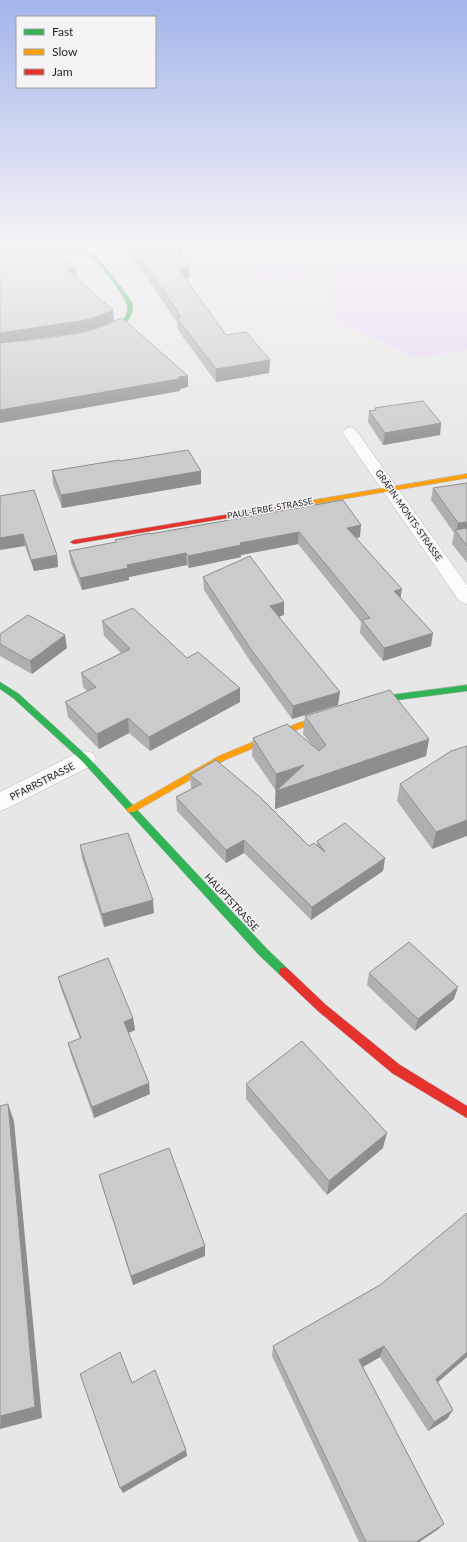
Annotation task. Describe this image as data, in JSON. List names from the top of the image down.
{
  "streets": {
    "street": [
      "PAUL-ERBE-STRASSE",
      "GRÄFIN-MONTS-STRASSE",
      "PFARRSTRASSE",
      "HAUPTSTRASSE"
    ]
  },
  "crossings": [
    ["PAUL-ERBE-STRASSE", "GRÄFIN-MONTS-STRASSE"],
    ["PFARRSTRASSE", "HAUPTSTRASSE"]
  ],
  "legend": ["Fast", "Slow", "Jam"]
}
